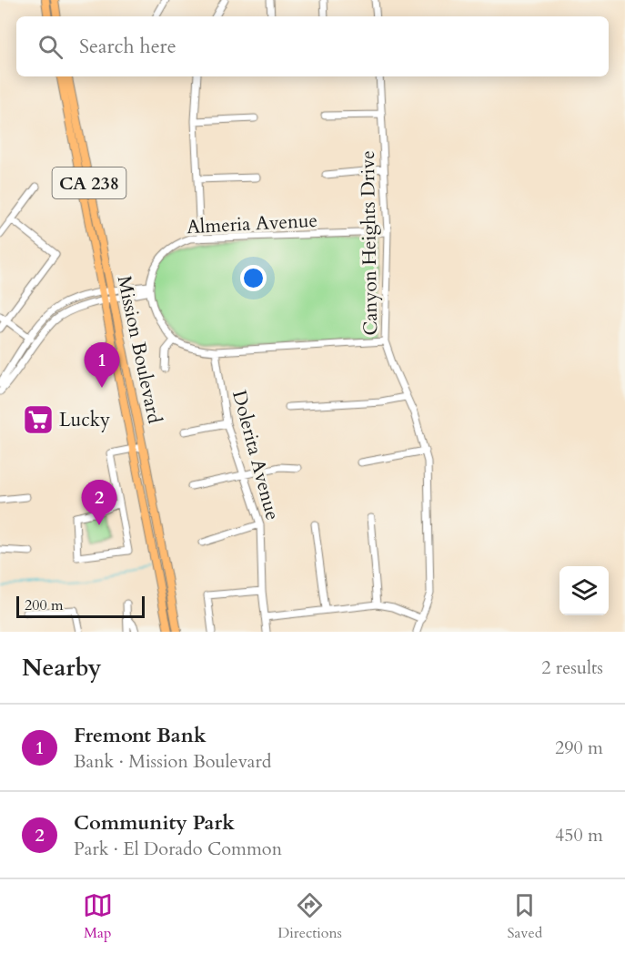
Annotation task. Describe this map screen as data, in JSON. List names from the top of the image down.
{
  "streets": {
    "main road": ["CA 238", "Mission Boulevard"],
    "street": ["Almeria Avenue", "Canyon Heights Drive", "Dolerita Avenue"]
  },
  "crossings": [
    ["Almeria Avenue", "Canyon Heights Drive"]
  ],
  "places": {
    "supermarket": ["Lucky"]
  },
  "scale_bar": "200 m",
  "page": {
    "search": "Search here",
    "pins": ["1", "2"],
    "scale": "200 m",
    "heading": ["Nearby", "2 results"],
    "list": [
      {
        "mark": "1",
        "name": "Fremont Bank",
        "note": "Bank · Mission Boulevard",
        "value": "290 m"
      },
      {
        "mark": "2",
        "name": "Community Park",
        "note": "Park · El Dorado Common",
        "value": "450 m"
      }
    ],
    "nav": ["Map", "Directions", "Saved"]
  }
}
